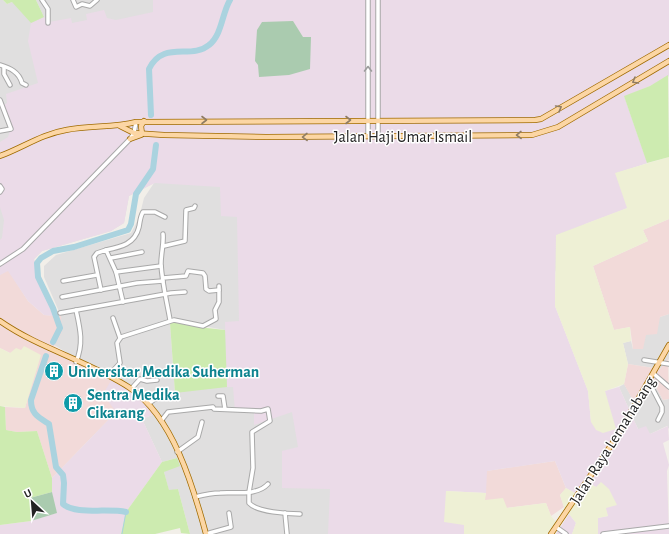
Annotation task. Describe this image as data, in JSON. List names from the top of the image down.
{
  "streets": {
    "main road": ["Jalan Haji Umar Ismail", "Jalan Raya Lemahabang"]
  },
  "places": {
    "building": ["Universitar Medika Suherman", "Sentra Medika Cikarang"]
  },
  "north": "top left"
}
